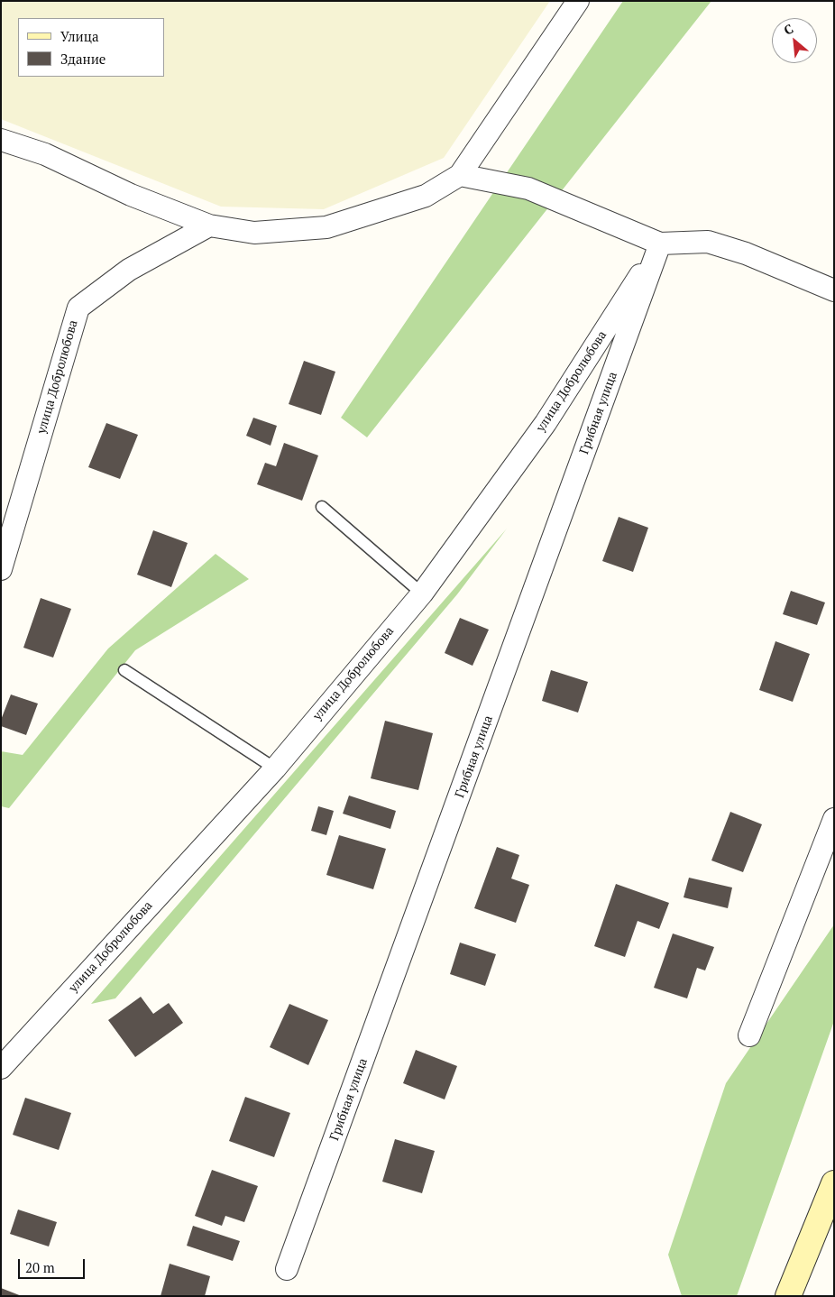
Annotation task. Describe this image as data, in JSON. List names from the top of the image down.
{
  "streets": {
    "street": ["улица Добролюбова", "Грибная улица"]
  },
  "crossings": [
    ["улица Добролюбова", "Грибная улица"]
  ],
  "legend": ["Улица", "Здание"],
  "scale_bar": "20 m",
  "north": "top left"
}
